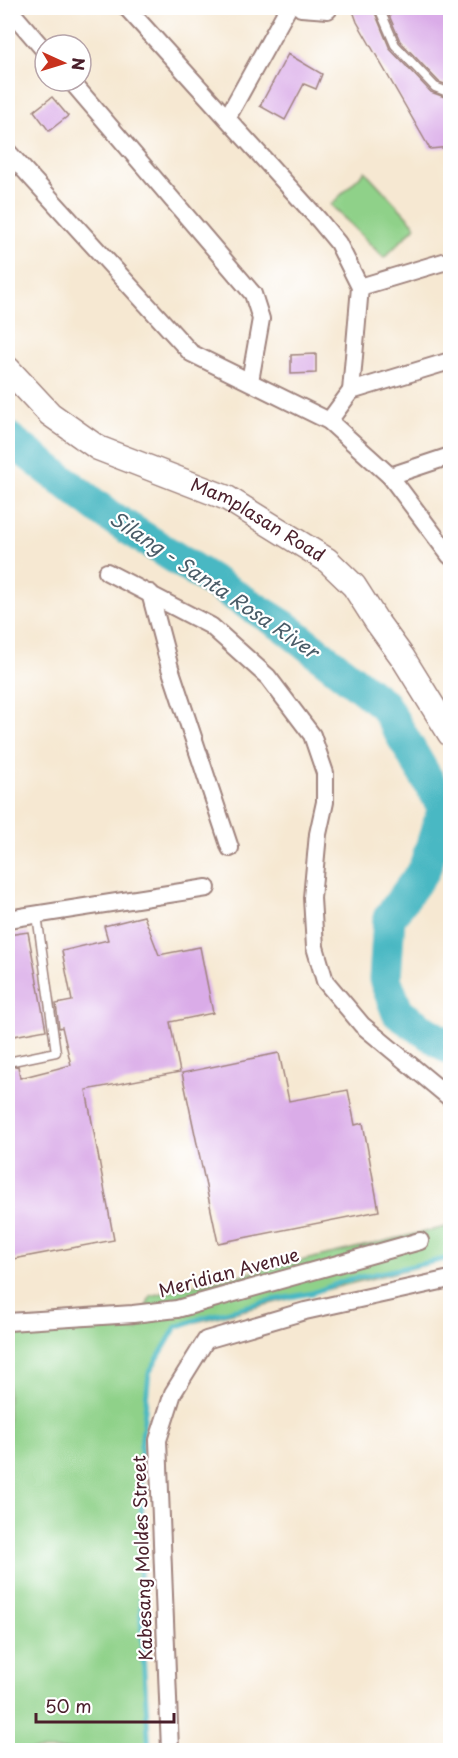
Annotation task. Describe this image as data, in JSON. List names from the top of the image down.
{
  "streets": {
    "street": ["Mamplasan Road", "Meridian Avenue", "Kabesang Moldes Street"]
  },
  "water": ["Silang - Santa Rosa River"],
  "scale_bar": "50 m",
  "north": "right"
}
